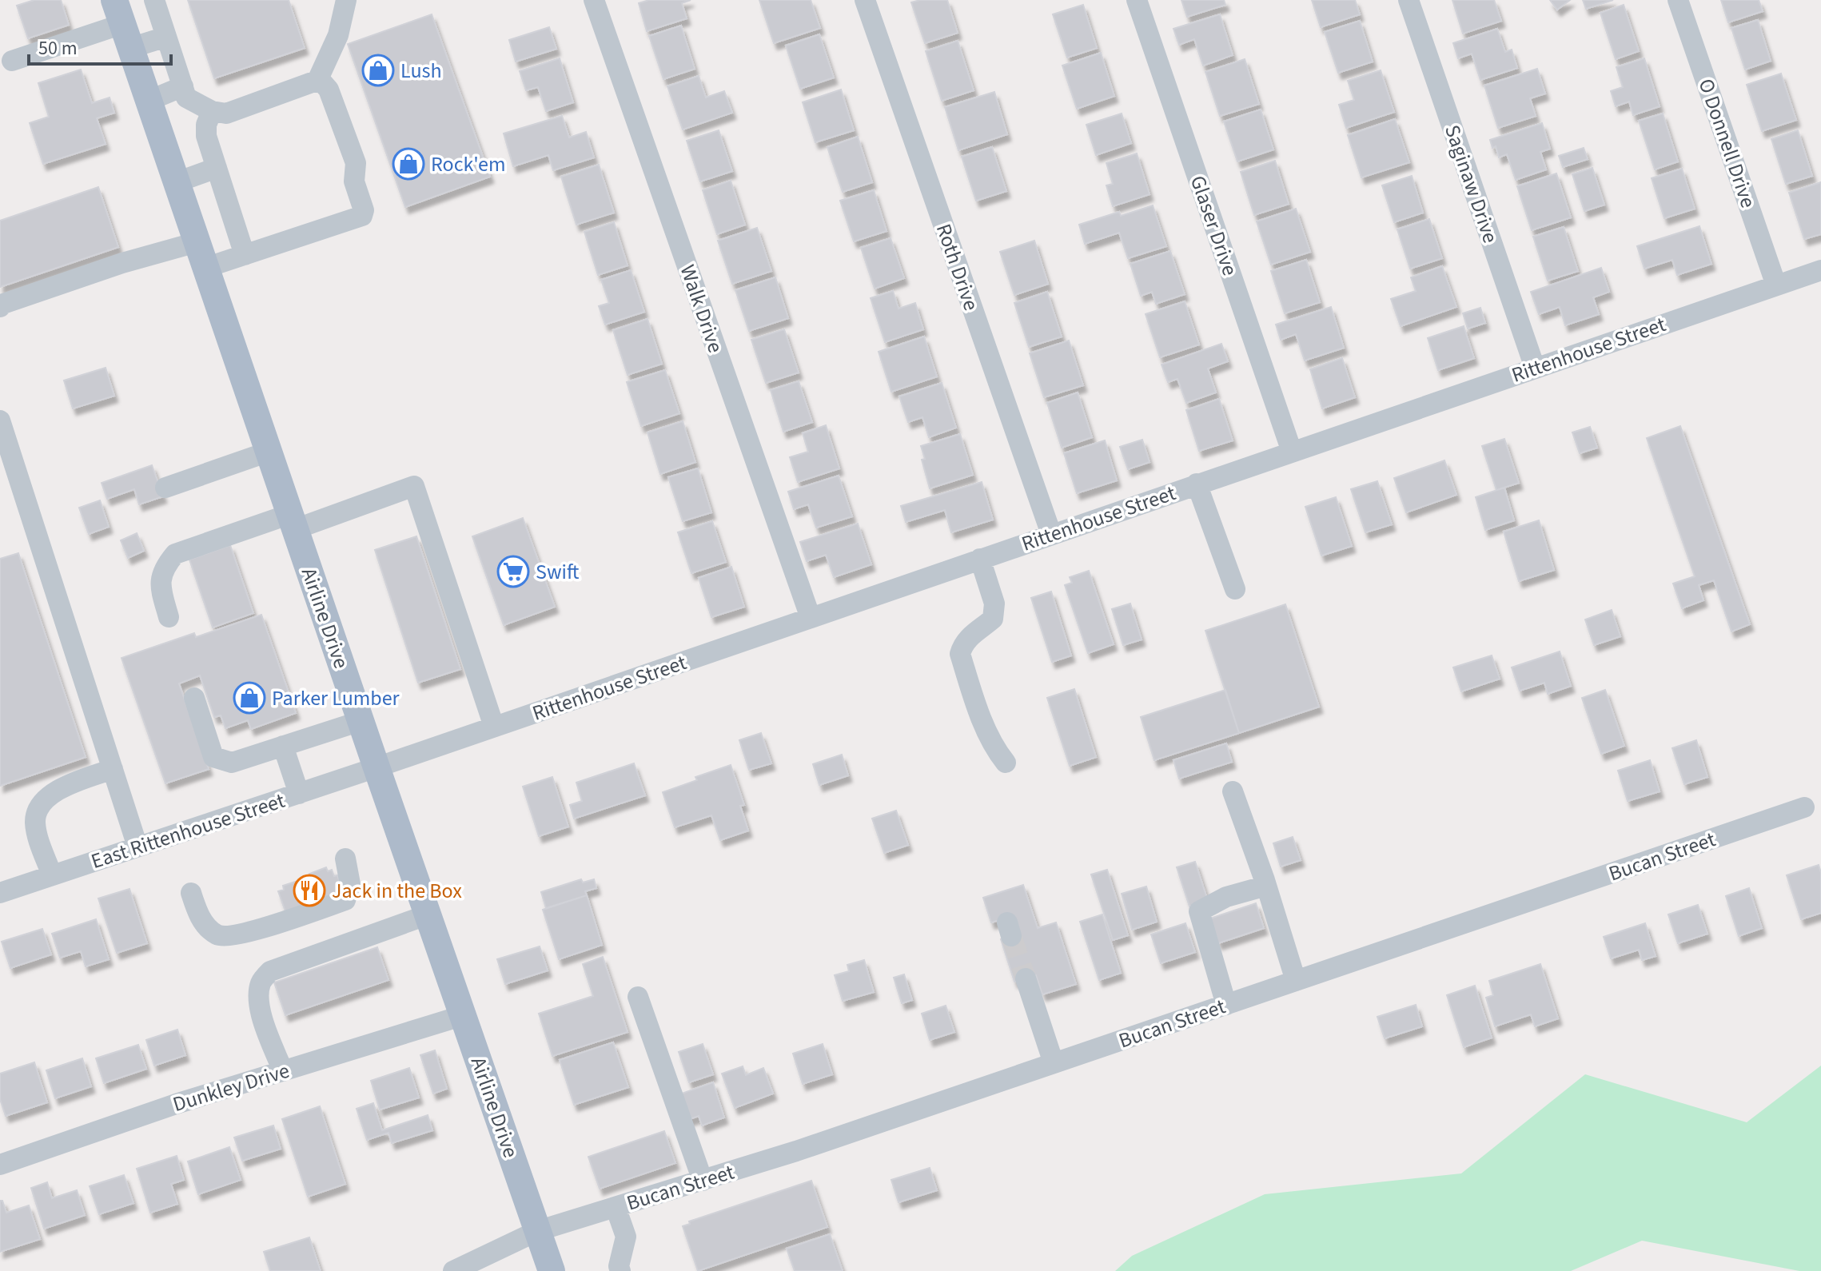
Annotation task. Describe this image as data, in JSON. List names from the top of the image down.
{
  "streets": {
    "main road": ["Airline Drive"],
    "street": [
      "O Donnell Drive",
      "Saginaw Drive",
      "Glaser Drive",
      "Roth Drive",
      "Walk Drive",
      "Rittenhouse Street",
      "East Rittenhouse Street",
      "Bucan Street",
      "Dunkley Drive"
    ]
  },
  "crossings": [
    ["O Donnell Drive", "Rittenhouse Street"],
    ["Saginaw Drive", "Rittenhouse Street"],
    ["Glaser Drive", "Rittenhouse Street"],
    ["Roth Drive", "Rittenhouse Street"],
    ["Walk Drive", "Rittenhouse Street"],
    ["Rittenhouse Street", "Airline Drive"],
    ["Rittenhouse Street", "East Rittenhouse Street"],
    ["Airline Drive", "East Rittenhouse Street"],
    ["Airline Drive", "Bucan Street"],
    ["Airline Drive", "Dunkley Drive"]
  ],
  "places": {
    "shop": ["Lush", "Rock'em", "Parker Lumber"],
    "supermarket": ["Swift"],
    "restaurant": ["Jack in the Box"]
  },
  "scale_bar": "50 m"
}
